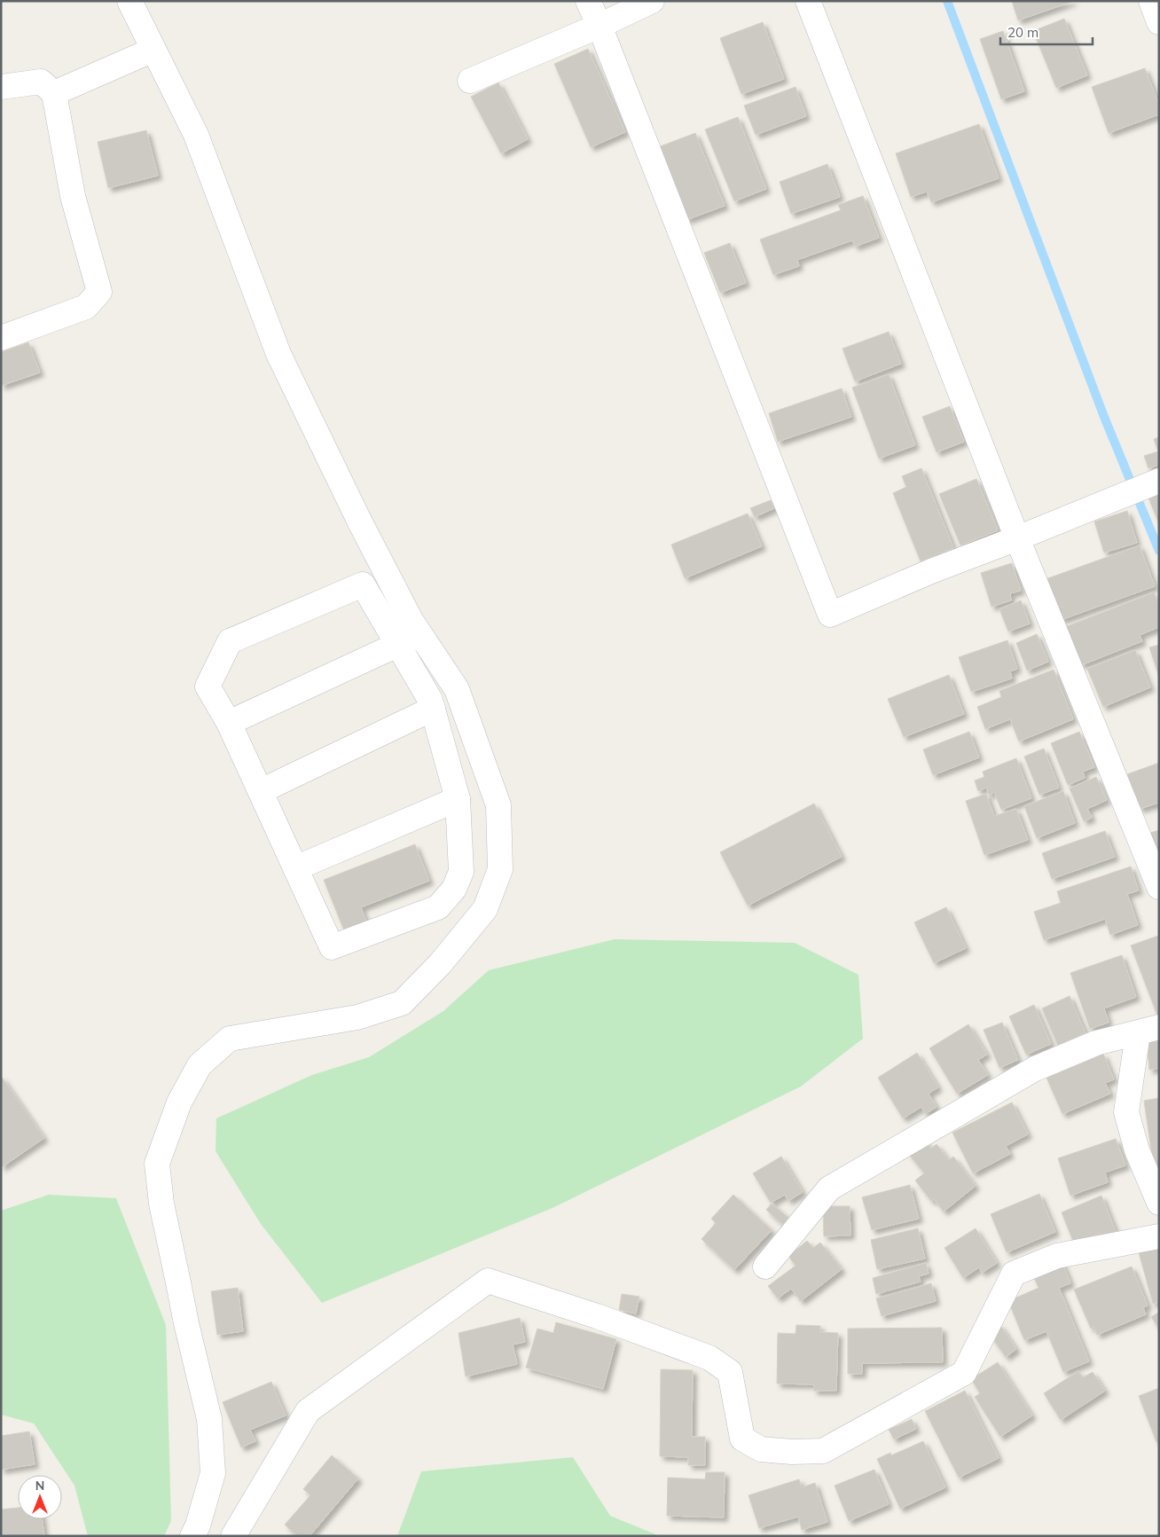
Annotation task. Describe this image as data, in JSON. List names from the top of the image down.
{
  "scale_bar": "20 m",
  "north": "top"
}
